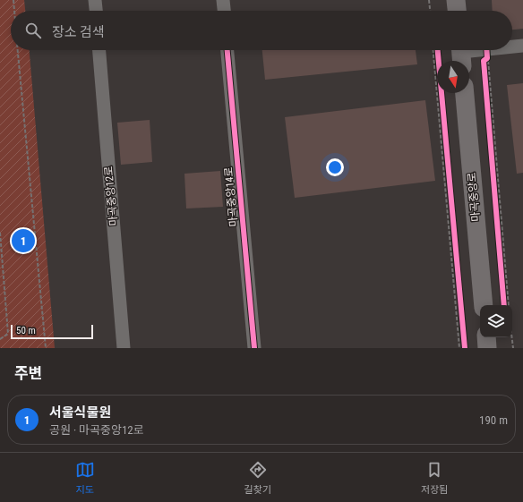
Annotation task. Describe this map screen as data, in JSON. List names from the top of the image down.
{
  "streets": {
    "main road": ["마곡중앙로"],
    "street": ["마곡중앙12로", "마곡중앙14로"]
  },
  "scale_bar": "50 m",
  "north": "bottom",
  "page": {
    "search": "장소 검색",
    "pins": "1",
    "scale": "50 m",
    "heading": "주변",
    "list": [
      {
        "mark": "1",
        "name": "서울식물원",
        "note": "공원 · 마곡중앙12로",
        "value": "190 m"
      }
    ],
    "nav": ["지도", "길찾기", "저장됨"]
  }
}
